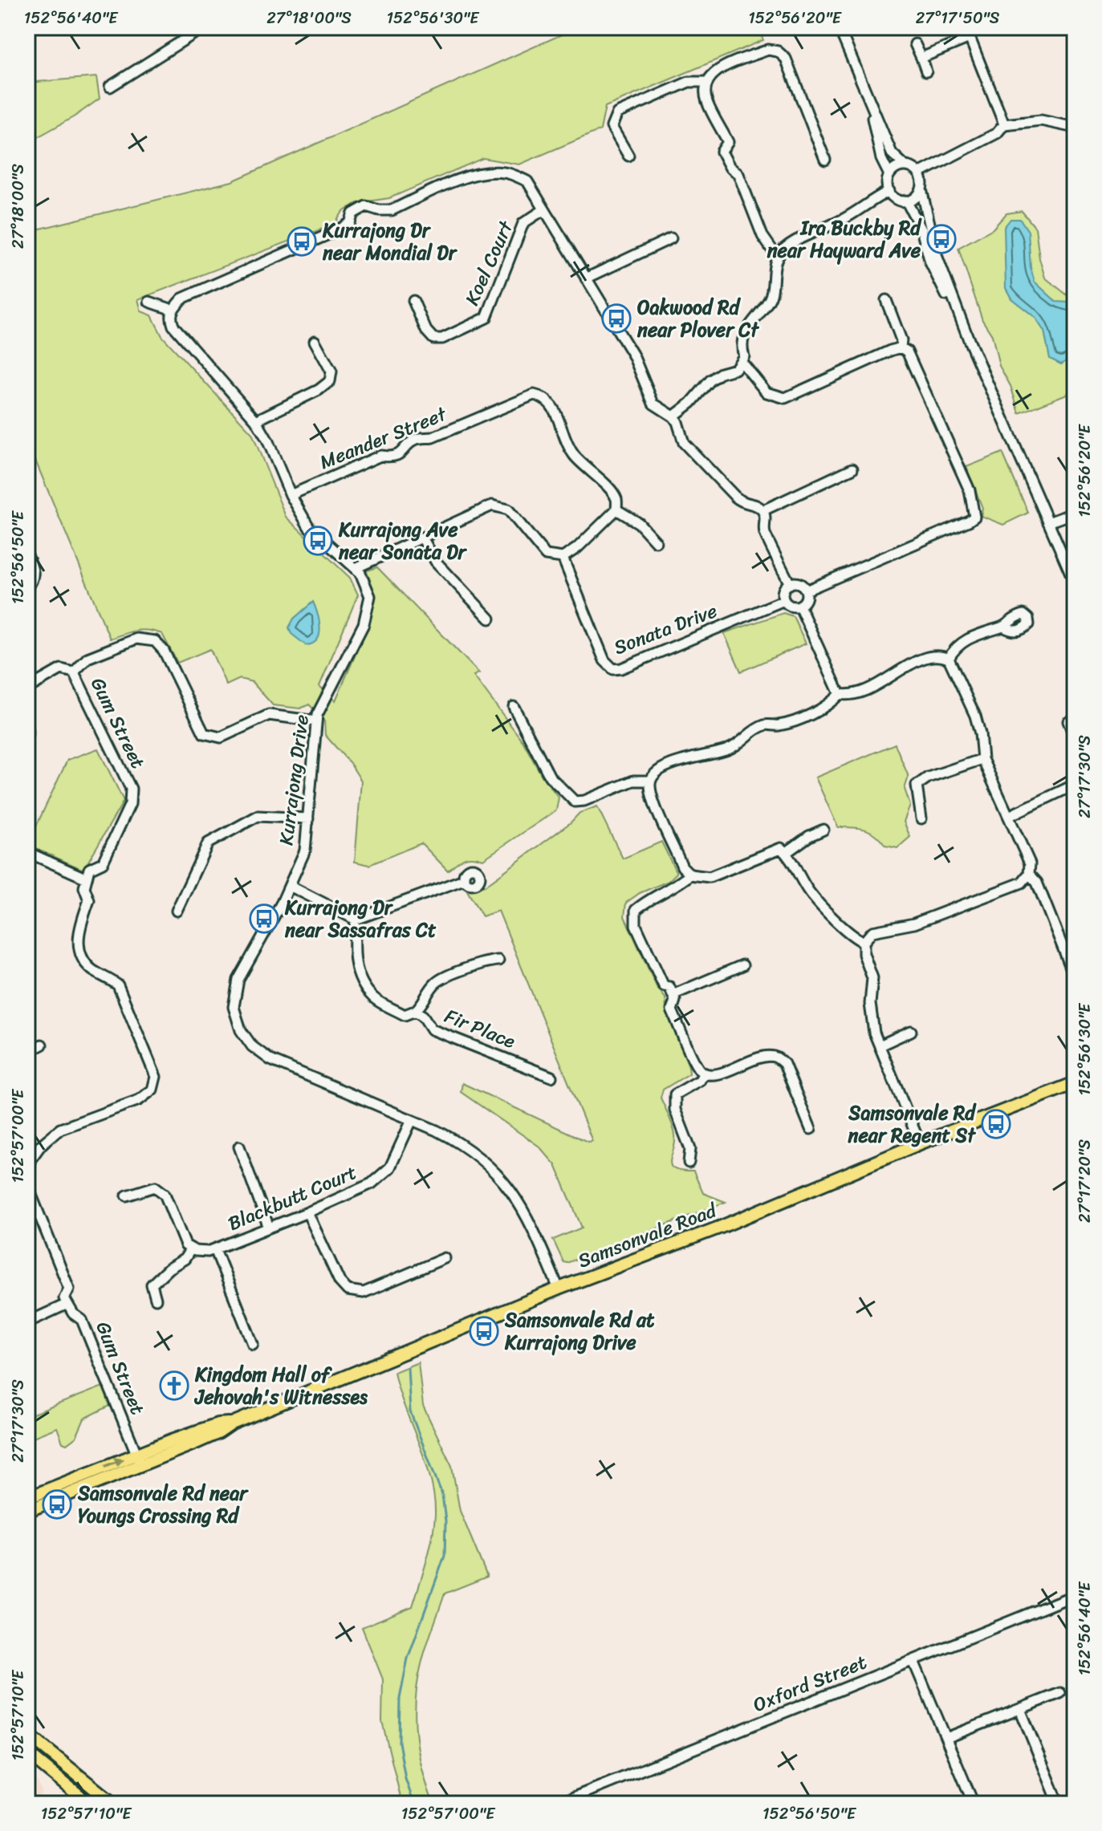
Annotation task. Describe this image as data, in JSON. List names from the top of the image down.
{
  "streets": {
    "main road": ["Samsonvale Road"],
    "street": [
      "Koel Court",
      "Meander Street",
      "Sonata Drive",
      "Gum Street",
      "Kurrajong Drive",
      "Fir Place",
      "Blackbutt Court",
      "Oxford Street"
    ]
  },
  "crossings": [
    ["Meander Street", "Kurrajong Drive"],
    ["Gum Street", "Samsonvale Road"],
    ["Kurrajong Drive", "Blackbutt Court"],
    ["Kurrajong Drive", "Samsonvale Road"]
  ],
  "places": {
    "bus stop": [
      "Ira Buckby Rd near Hayward Ave",
      "Kurrajong Dr near Mondial Dr",
      "Oakwood Rd near Plover Ct",
      "Kurrajong Ave near Sonata Dr",
      "Kurrajong Dr near Sassafras Ct",
      "Samsonvale Rd near Regent St",
      "Samsonvale Rd at Kurrajong Drive",
      "Samsonvale Rd near Youngs Crossing Rd"
    ],
    "church": ["Kingdom Hall of Jehovah's Witnesses"]
  },
  "coordinates": [
    "152°56'40\"E",
    "27°18'00\"S",
    "152°56'30\"E",
    "152°56'20\"E",
    "27°17'50\"S",
    "152°56'50\"E",
    "27°17'30\"S",
    "152°57'00\"E",
    "27°17'20\"S",
    "152°57'10\"E"
  ]
}
